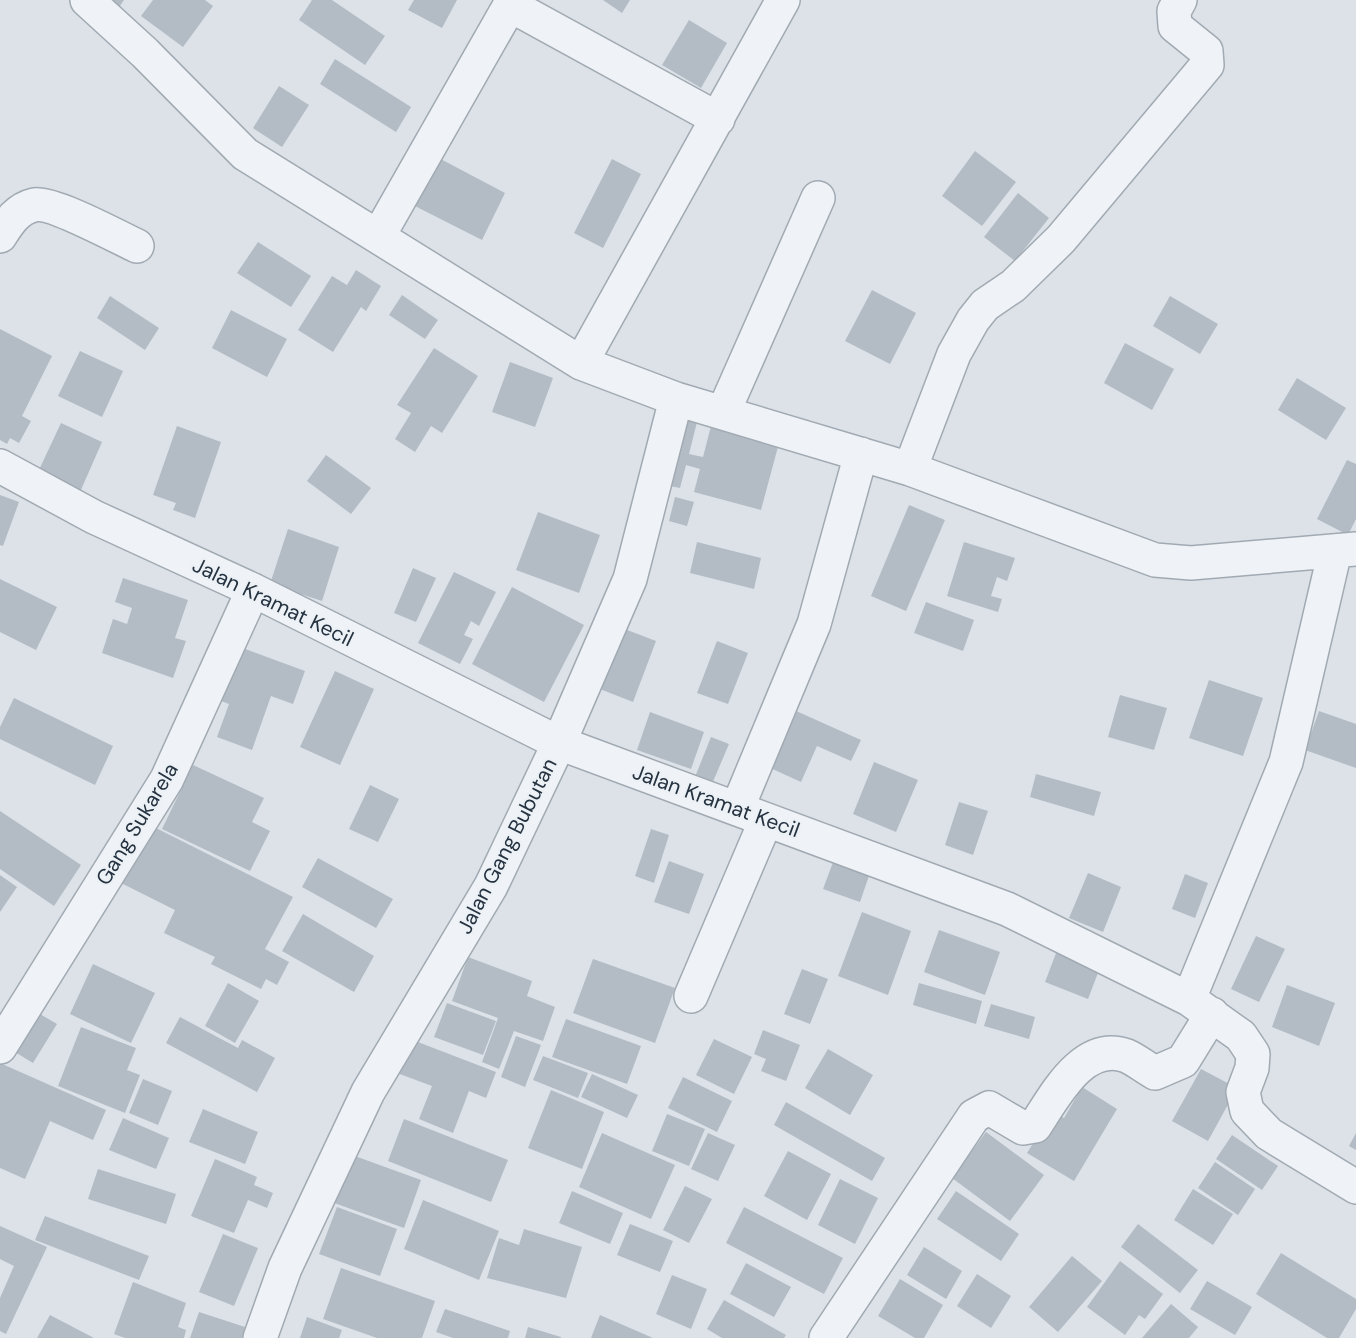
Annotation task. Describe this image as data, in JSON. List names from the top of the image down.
{
  "streets": {
    "street": ["Jalan Kramat Kecil", "Gang Sukarela", "Jalan Gang Bubutan"]
  },
  "crossings": [
    ["Jalan Kramat Kecil", "Gang Sukarela"],
    ["Jalan Kramat Kecil", "Jalan Gang Bubutan"]
  ]
}
